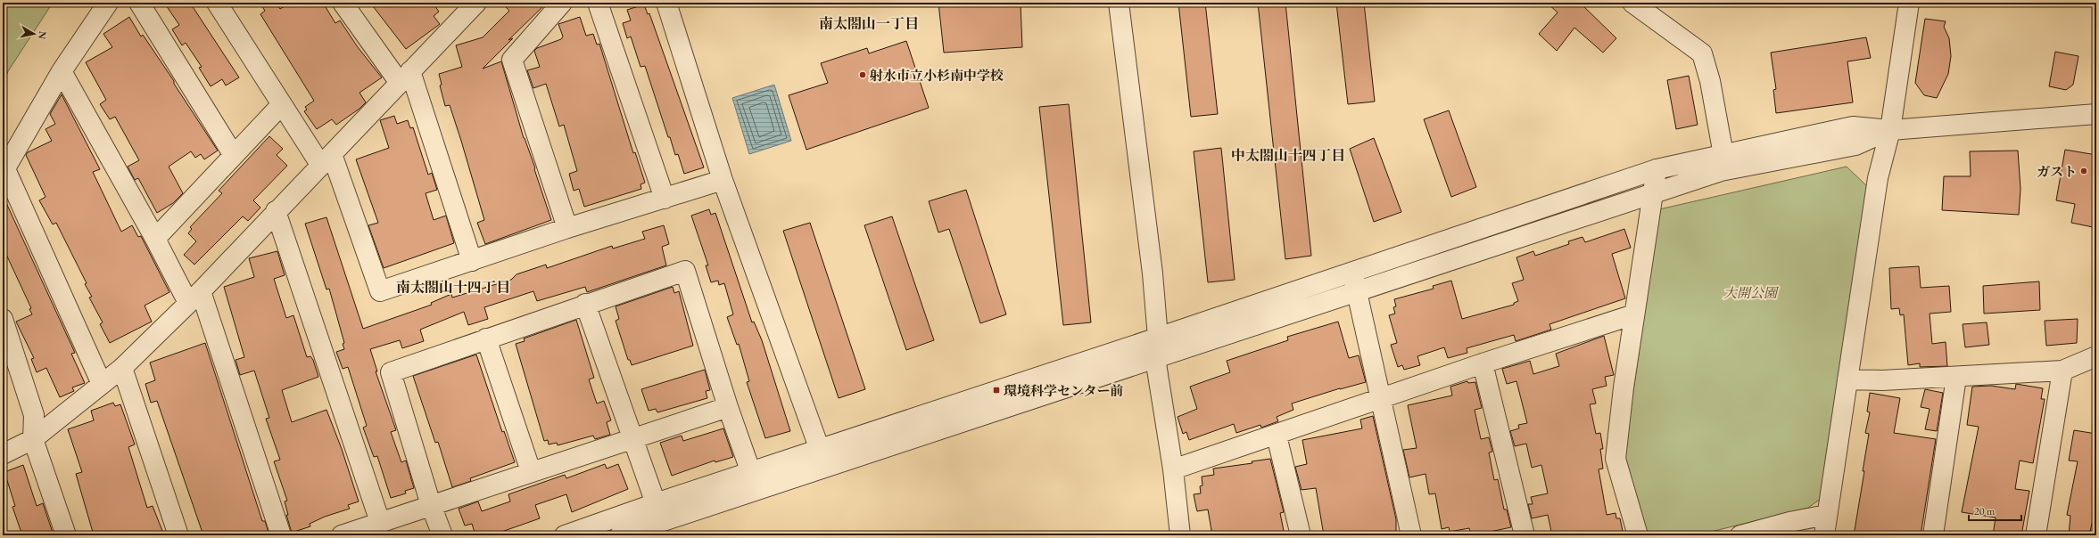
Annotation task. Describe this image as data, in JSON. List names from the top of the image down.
{
  "districts": ["南太閤山一丁目", "中太閤山十四丁目", "南太閤山十四丁目"],
  "parks": ["大開公園"],
  "places": {
    "other": ["射水市立小杉南中学校", "ガスト"],
    "transit": ["環境科学センター前"]
  },
  "scale_bar": "20 m",
  "north": "right"
}
